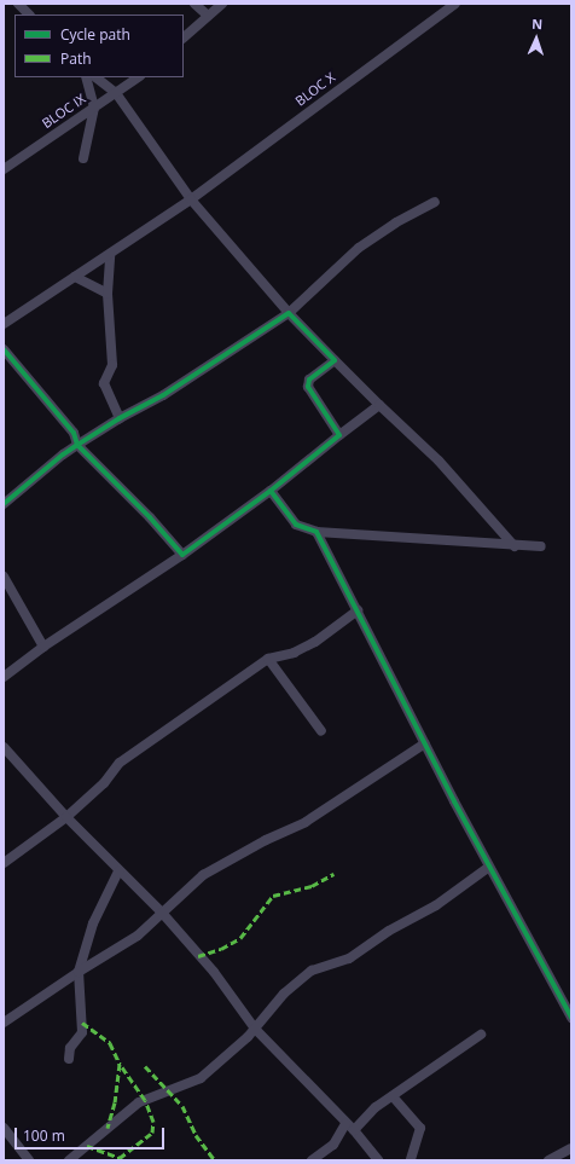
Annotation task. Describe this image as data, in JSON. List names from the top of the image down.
{
  "streets": {
    "street": ["BLOC X", "BLOC IX"]
  },
  "legend": ["Cycle path", "Path"],
  "scale_bar": "100 m",
  "north": "top"
}
